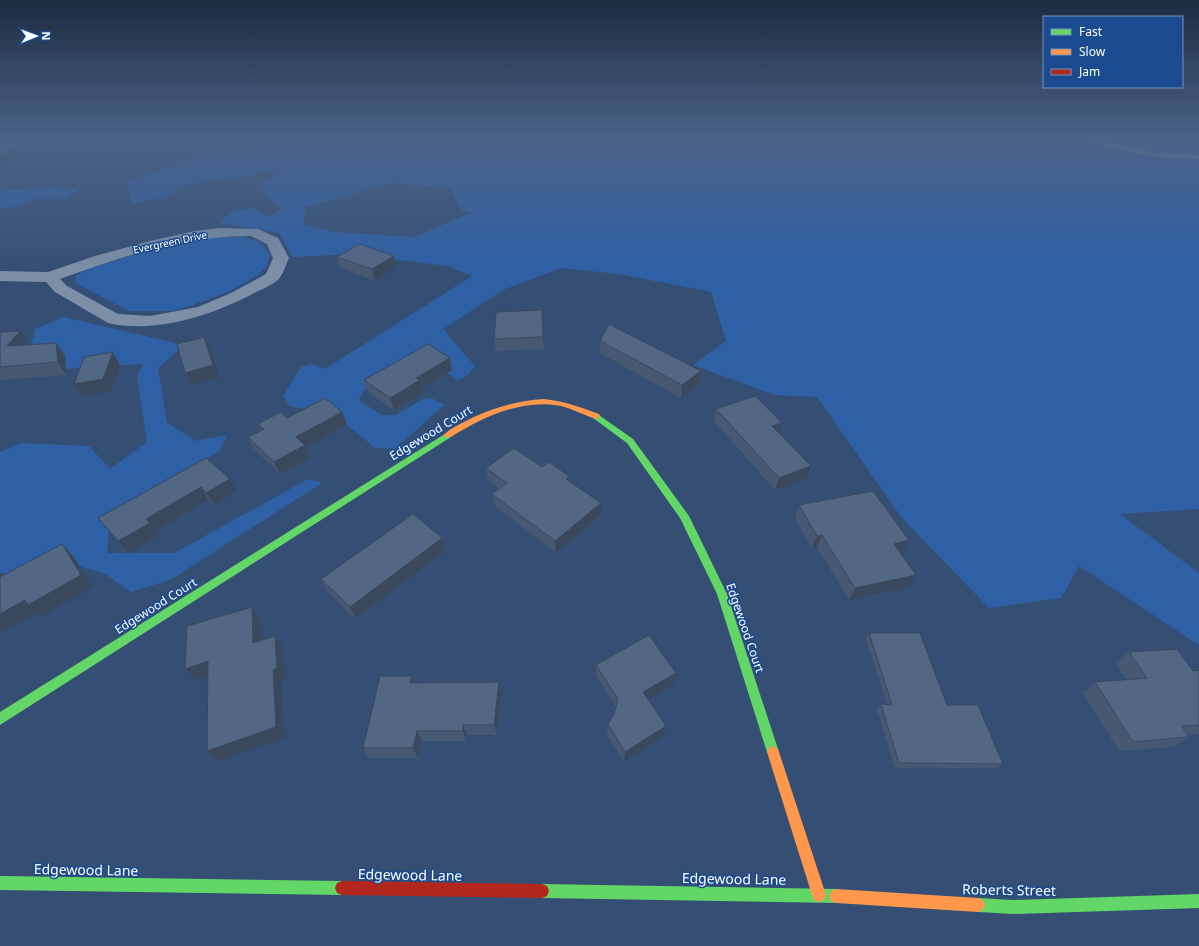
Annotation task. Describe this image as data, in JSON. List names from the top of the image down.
{
  "streets": {
    "street": [
      "Evergreen Drive",
      "Edgewood Court",
      "Edgewood Lane",
      "Roberts Street"
    ]
  },
  "crossings": [
    ["Edgewood Court", "Edgewood Lane"],
    ["Edgewood Court", "Roberts Street"],
    ["Edgewood Lane", "Roberts Street"]
  ],
  "legend": ["Fast", "Slow", "Jam"],
  "north": "right"
}
